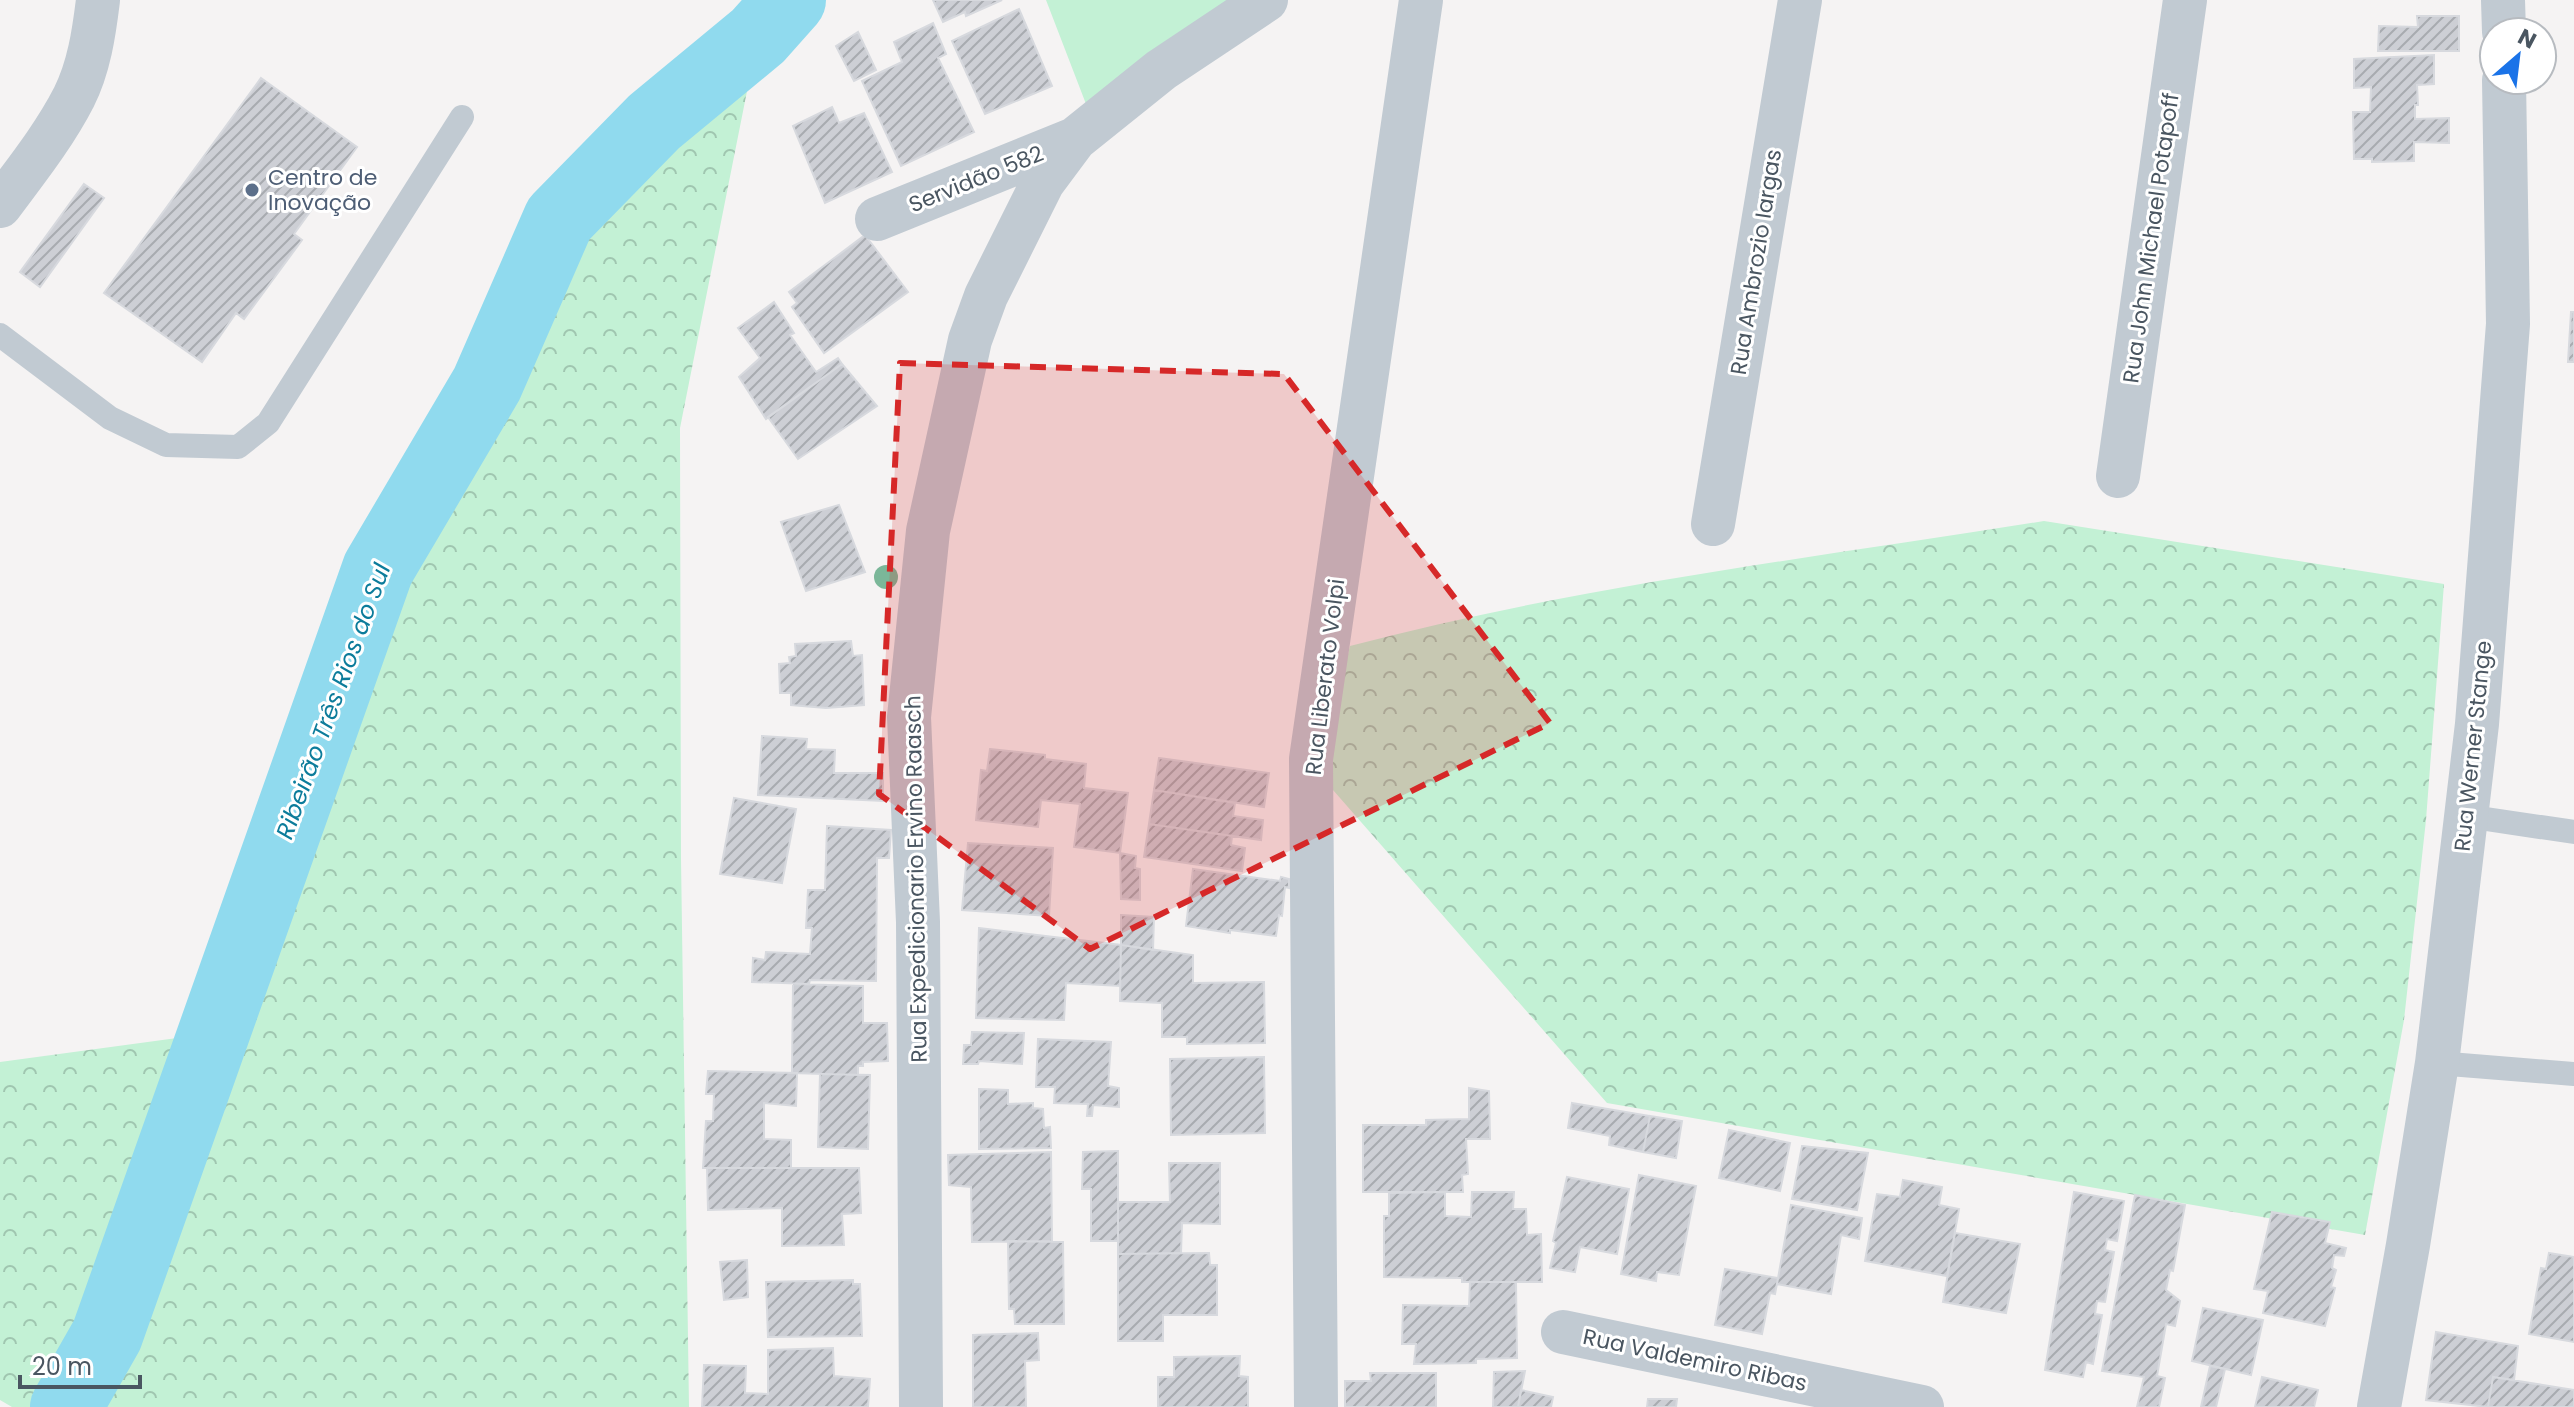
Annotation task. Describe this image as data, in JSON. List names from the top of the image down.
{
  "streets": {
    "street": [
      "Servidão 582",
      "Rua John Michael Potapoff",
      "Rua Ambrozio Iargas",
      "Rua Liberato Volpi",
      "Rua Werner Stange",
      "Rua Expedicionario Ervino Raasch",
      "Rua Valdemiro Ribas"
    ]
  },
  "crossings": [
    ["Servidão 582", "Rua Expedicionario Ervino Raasch"]
  ],
  "water": ["Ribeirão Três Rios do Sul"],
  "places": ["Centro de Inovação"],
  "scale_bar": "20 m",
  "north": "top right"
}
